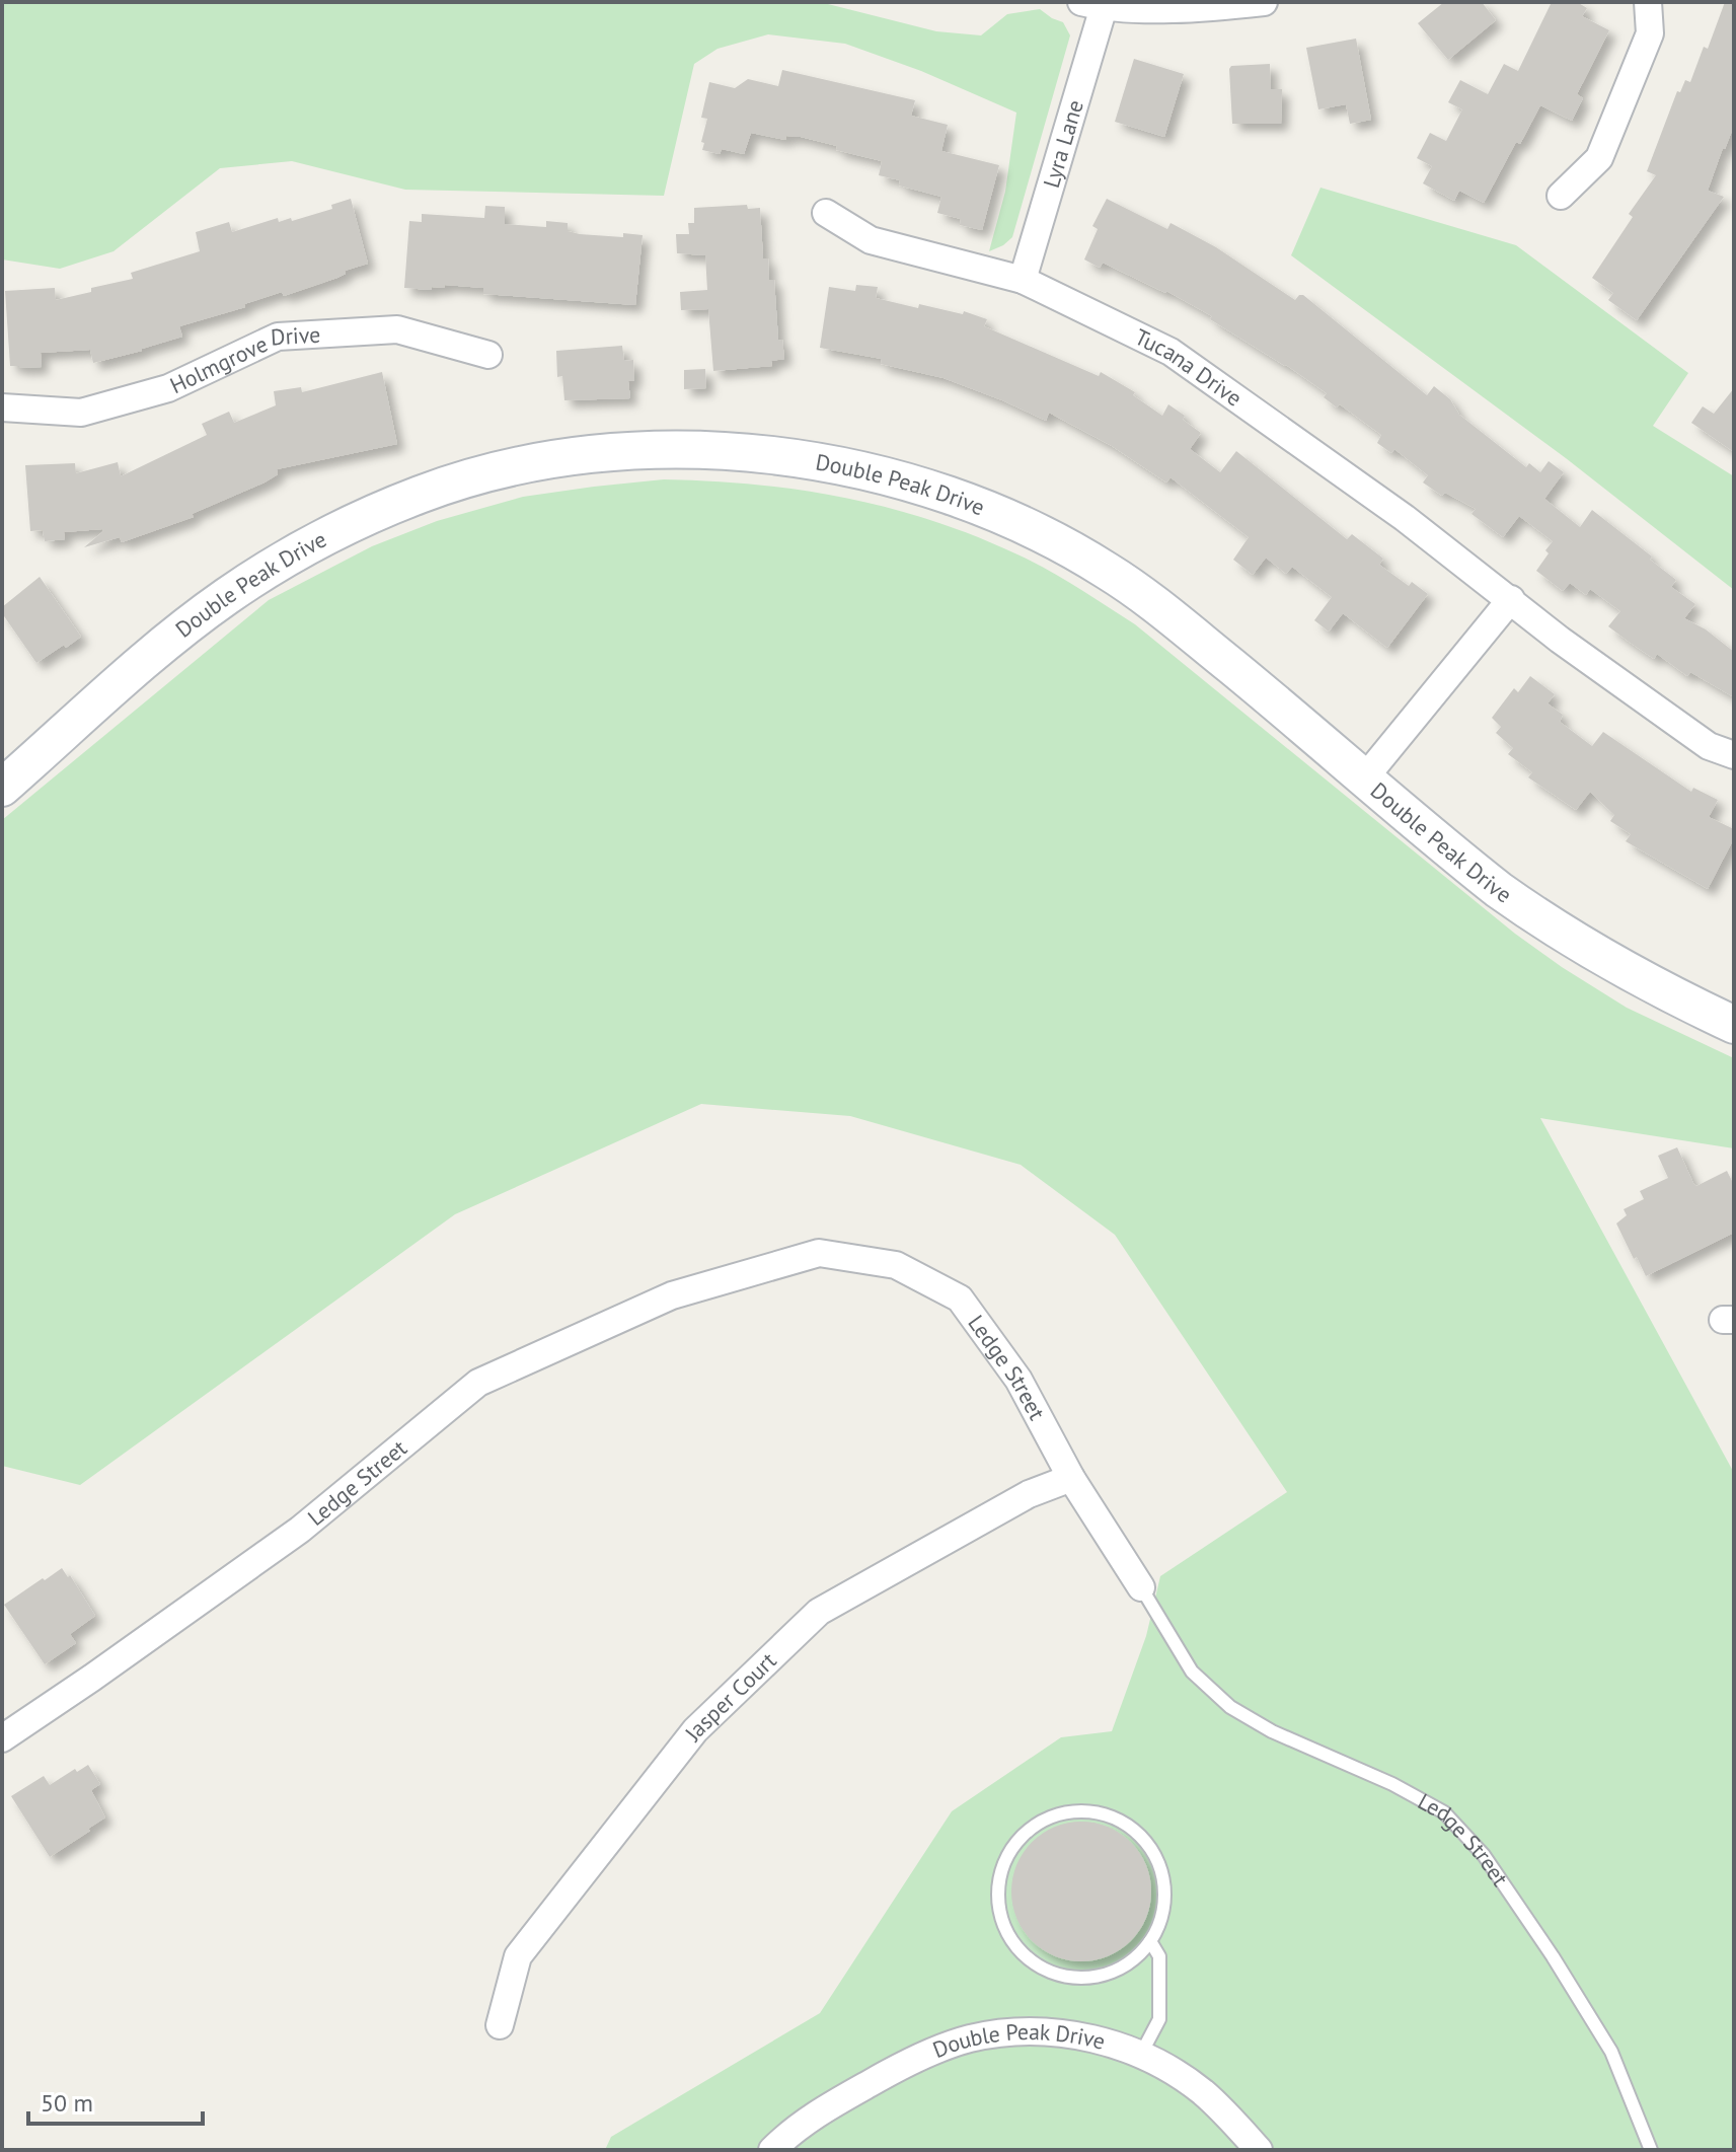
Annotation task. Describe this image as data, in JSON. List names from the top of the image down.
{
  "streets": {
    "street": [
      "Lyra Lane",
      "Holmgrove Drive",
      "Tucana Drive",
      "Double Peak Drive",
      "Ledge Street",
      "Jasper Court"
    ]
  },
  "crossings": [
    ["Lyra Lane", "Tucana Drive"],
    ["Ledge Street", "Jasper Court"]
  ],
  "scale_bar": "50 m"
}
